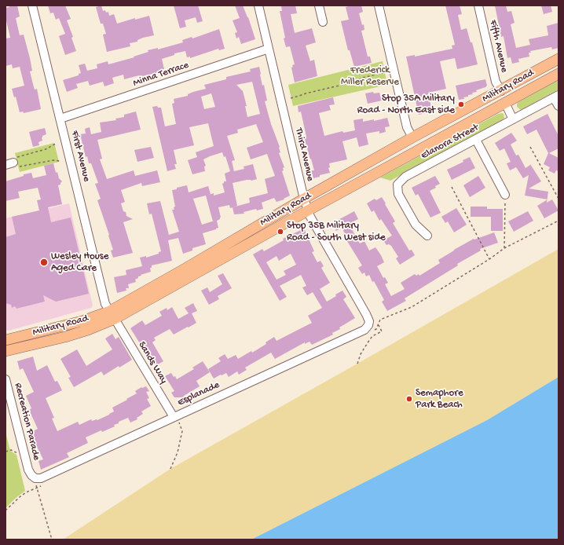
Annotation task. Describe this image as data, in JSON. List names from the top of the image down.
{
  "streets": {
    "main road": ["Military Road"],
    "street": [
      "Fifth Avenue",
      "Minna Terrace",
      "Elanora Street",
      "Third Avenue",
      "First Avenue",
      "Sands Way",
      "Esplanade",
      "Recreation Parade"
    ]
  },
  "crossings": [
    ["Fifth Avenue", "Military Road"],
    ["Minna Terrace", "Third Avenue"],
    ["Minna Terrace", "First Avenue"],
    ["Military Road", "Third Avenue"],
    ["Military Road", "First Avenue"],
    ["Military Road", "Sands Way"],
    ["Third Avenue", "Esplanade"],
    ["First Avenue", "Sands Way"],
    ["Sands Way", "Esplanade"],
    ["Esplanade", "Recreation Parade"]
  ],
  "parks": ["Frederick Miller Reserve"],
  "places": [
    "Stop 35A Military Road - North East side",
    "Stop 35B Military Road - South West side",
    "Wesley House Aged Care",
    "Semaphore Park Beach"
  ]
}
